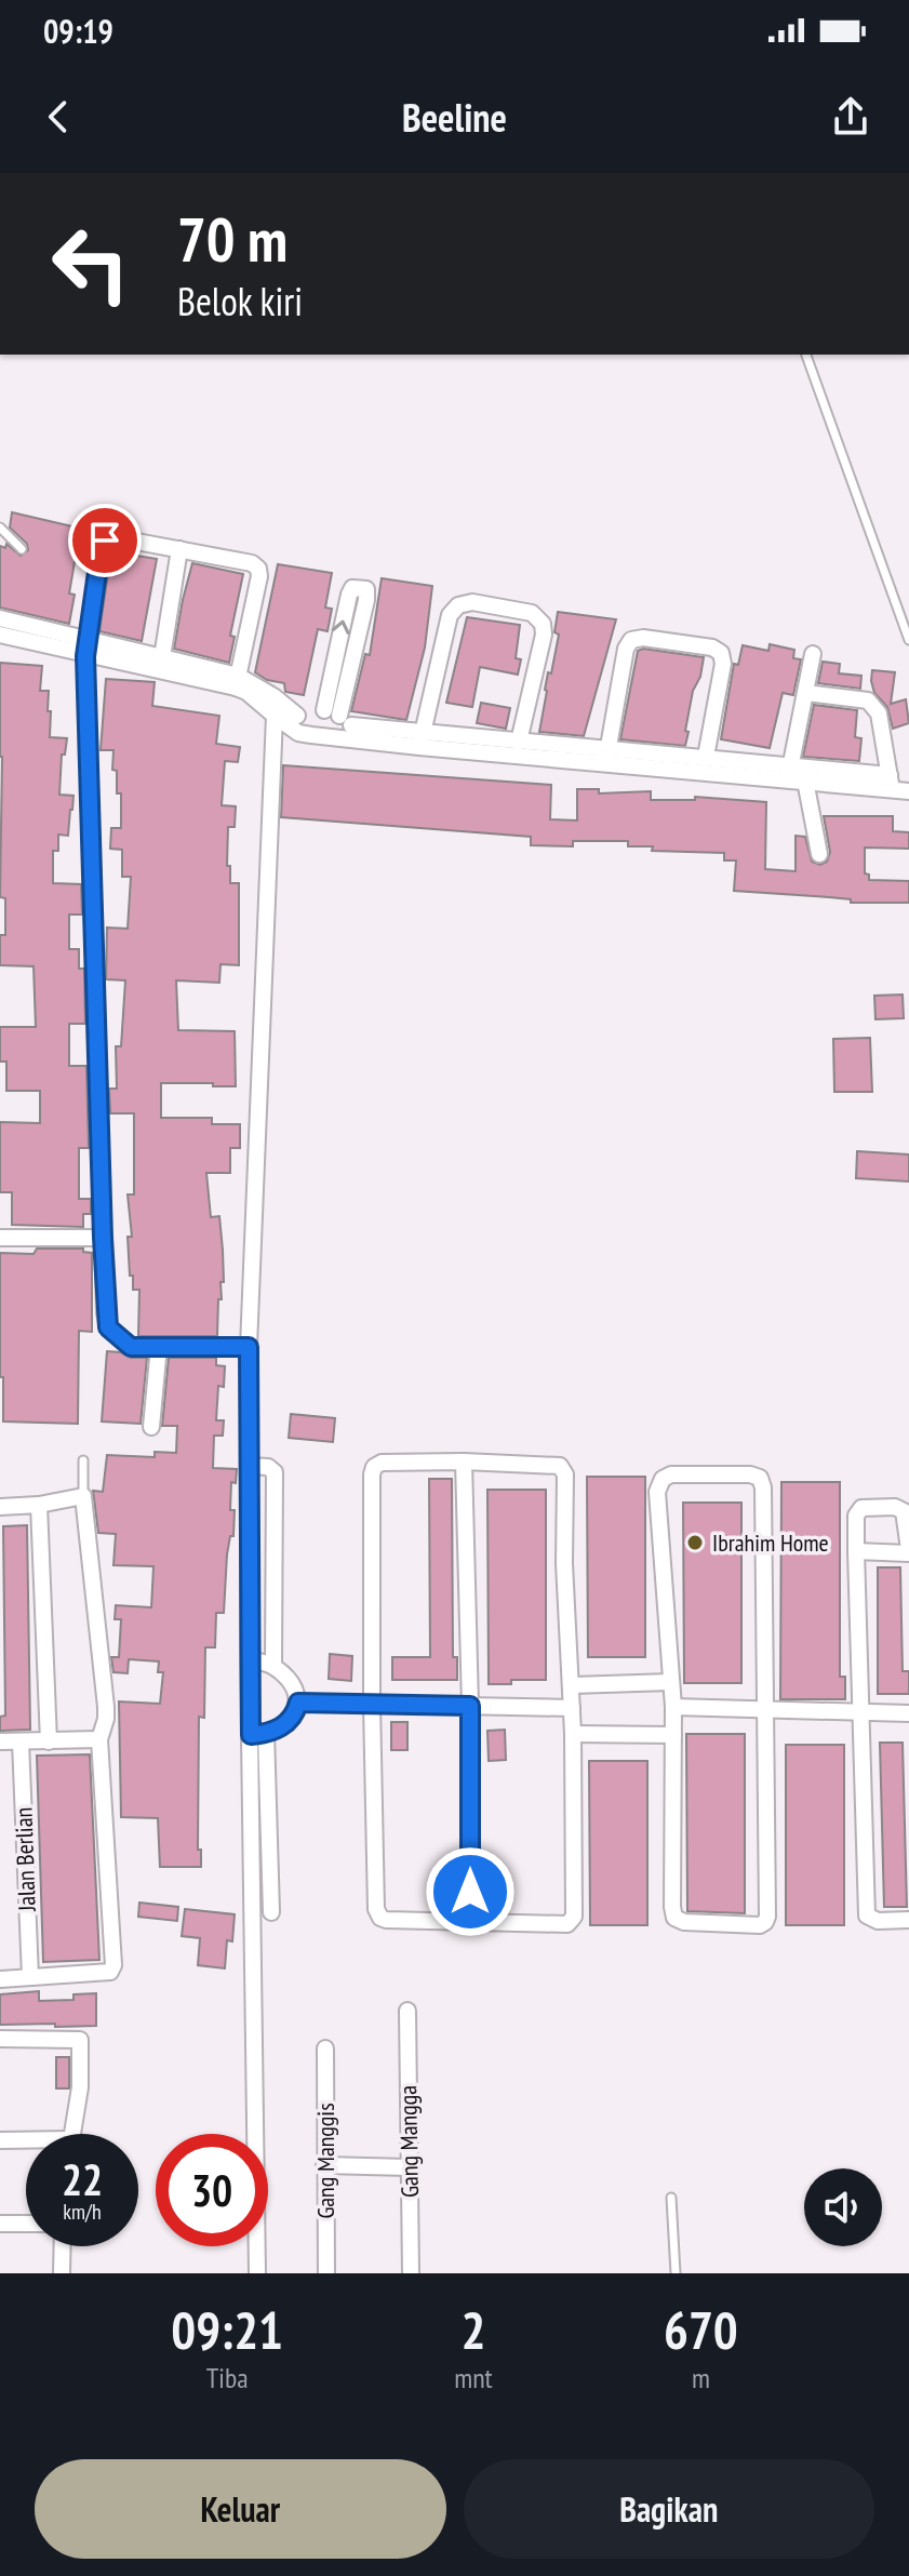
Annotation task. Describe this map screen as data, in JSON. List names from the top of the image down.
{
  "streets": {
    "street": ["Jalan Berlian", "Gang Mangga", "Gang Manggis"]
  },
  "places": ["Ibrahim Home"],
  "page": {
    "status": "09:19",
    "header": "Beeline",
    "turn": ["70 m", "Belok kiri"],
    "speed": "22 km/h",
    "limit": "30",
    "eta": [
      "09:21",
      "Tiba",
      "2",
      "mnt",
      "670",
      "m"
    ],
    "buttons": ["Keluar", "Bagikan"]
  }
}
